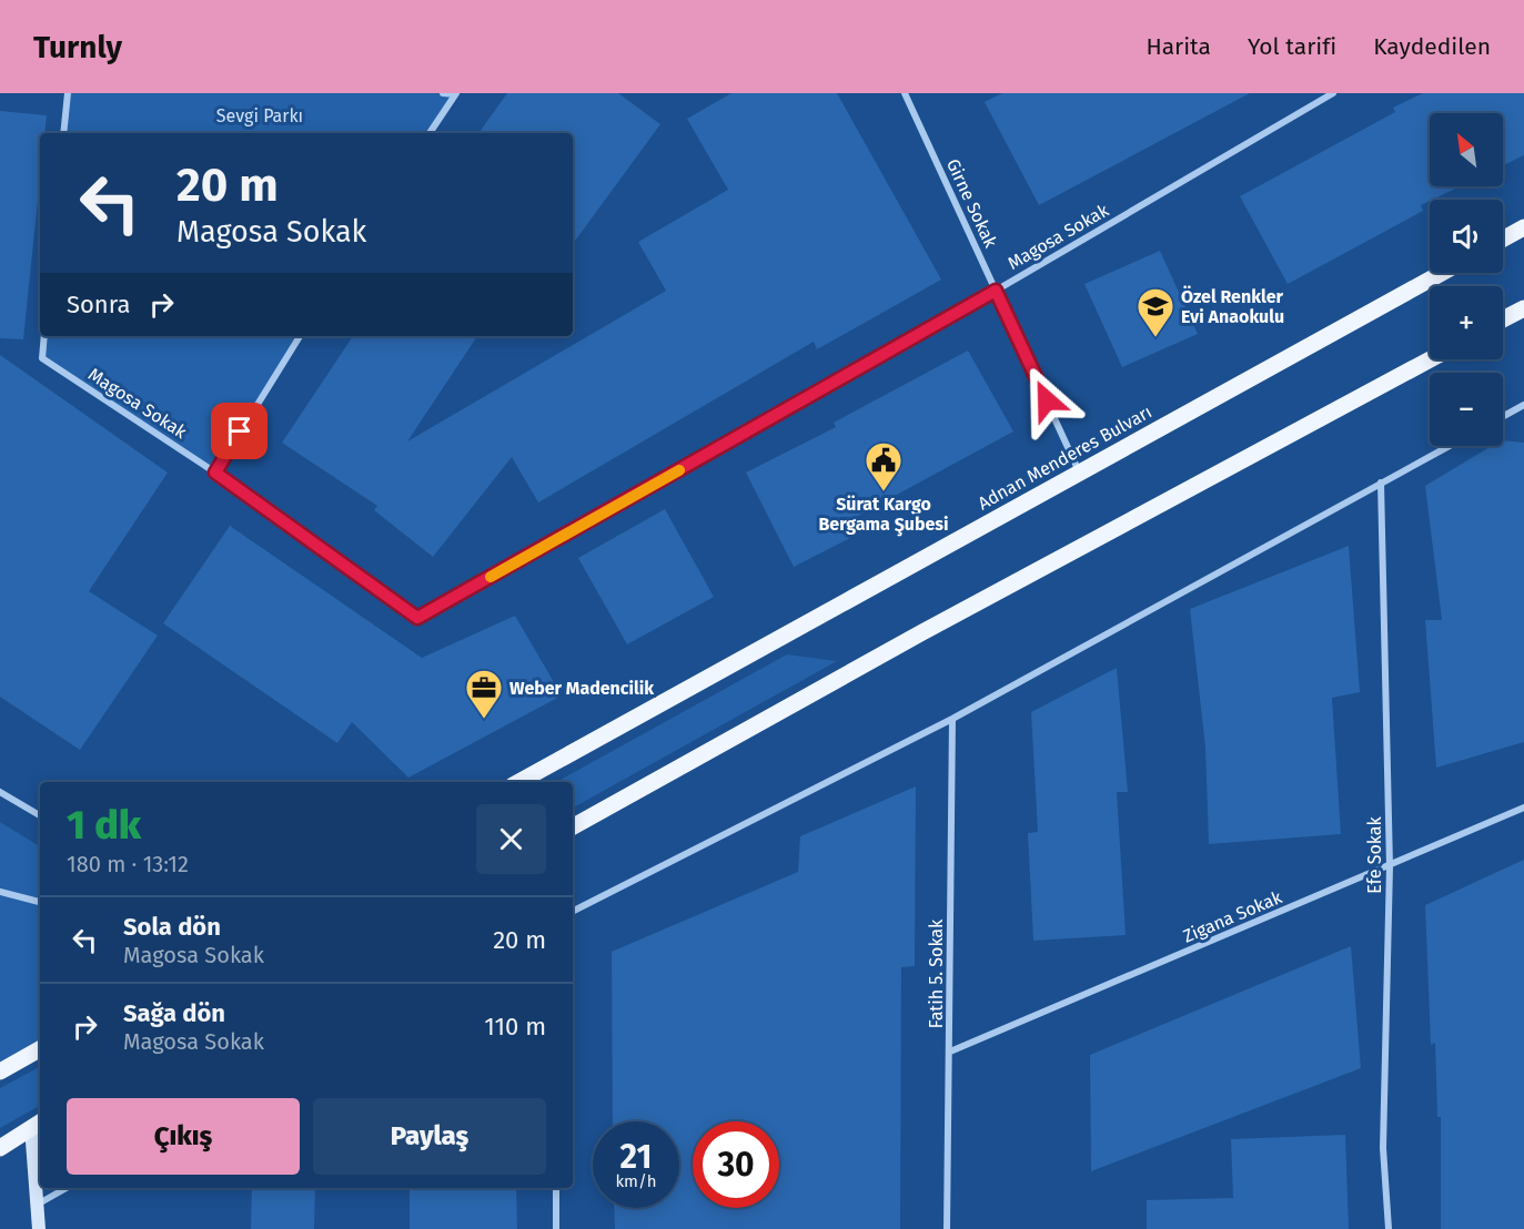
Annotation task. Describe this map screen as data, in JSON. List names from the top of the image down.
{
  "streets": {
    "main road": ["Adnan Menderes Bulvarı"],
    "street": [
      "Girne Sokak",
      "Magosa Sokak",
      "Efe Sokak",
      "Zigana Sokak",
      "Fatih 5. Sokak"
    ]
  },
  "crossings": [
    ["Girne Sokak", "Magosa Sokak"],
    ["Girne Sokak", "Adnan Menderes Bulvarı"],
    ["Efe Sokak", "Zigana Sokak"],
    ["Zigana Sokak", "Fatih 5. Sokak"]
  ],
  "parks": ["Sevgi Parkı"],
  "places": {
    "school or university": ["Özel Renkler Evi Anaokulu"],
    "public building": ["Sürat Kargo Bergama Şubesi"],
    "office": ["Weber Madencilik"]
  },
  "north": "top left",
  "page": {
    "header": "Turnly",
    "nav": ["Harita", "Yol tarifi", "Kaydedilen"],
    "map_buttons": ["+", "−"],
    "turn": ["20 m", "Magosa Sokak"],
    "then": "Sonra",
    "heading": ["1 dk", "180 m · 13:12"],
    "list": [
      {
        "name": "Sola dön",
        "note": "Magosa Sokak",
        "value": "20 m"
      },
      {
        "name": "Sağa dön",
        "note": "Magosa Sokak",
        "value": "110 m"
      }
    ],
    "buttons": ["Çıkış", "Paylaş"],
    "speed": "21 km/h",
    "limit": "30"
  }
}
